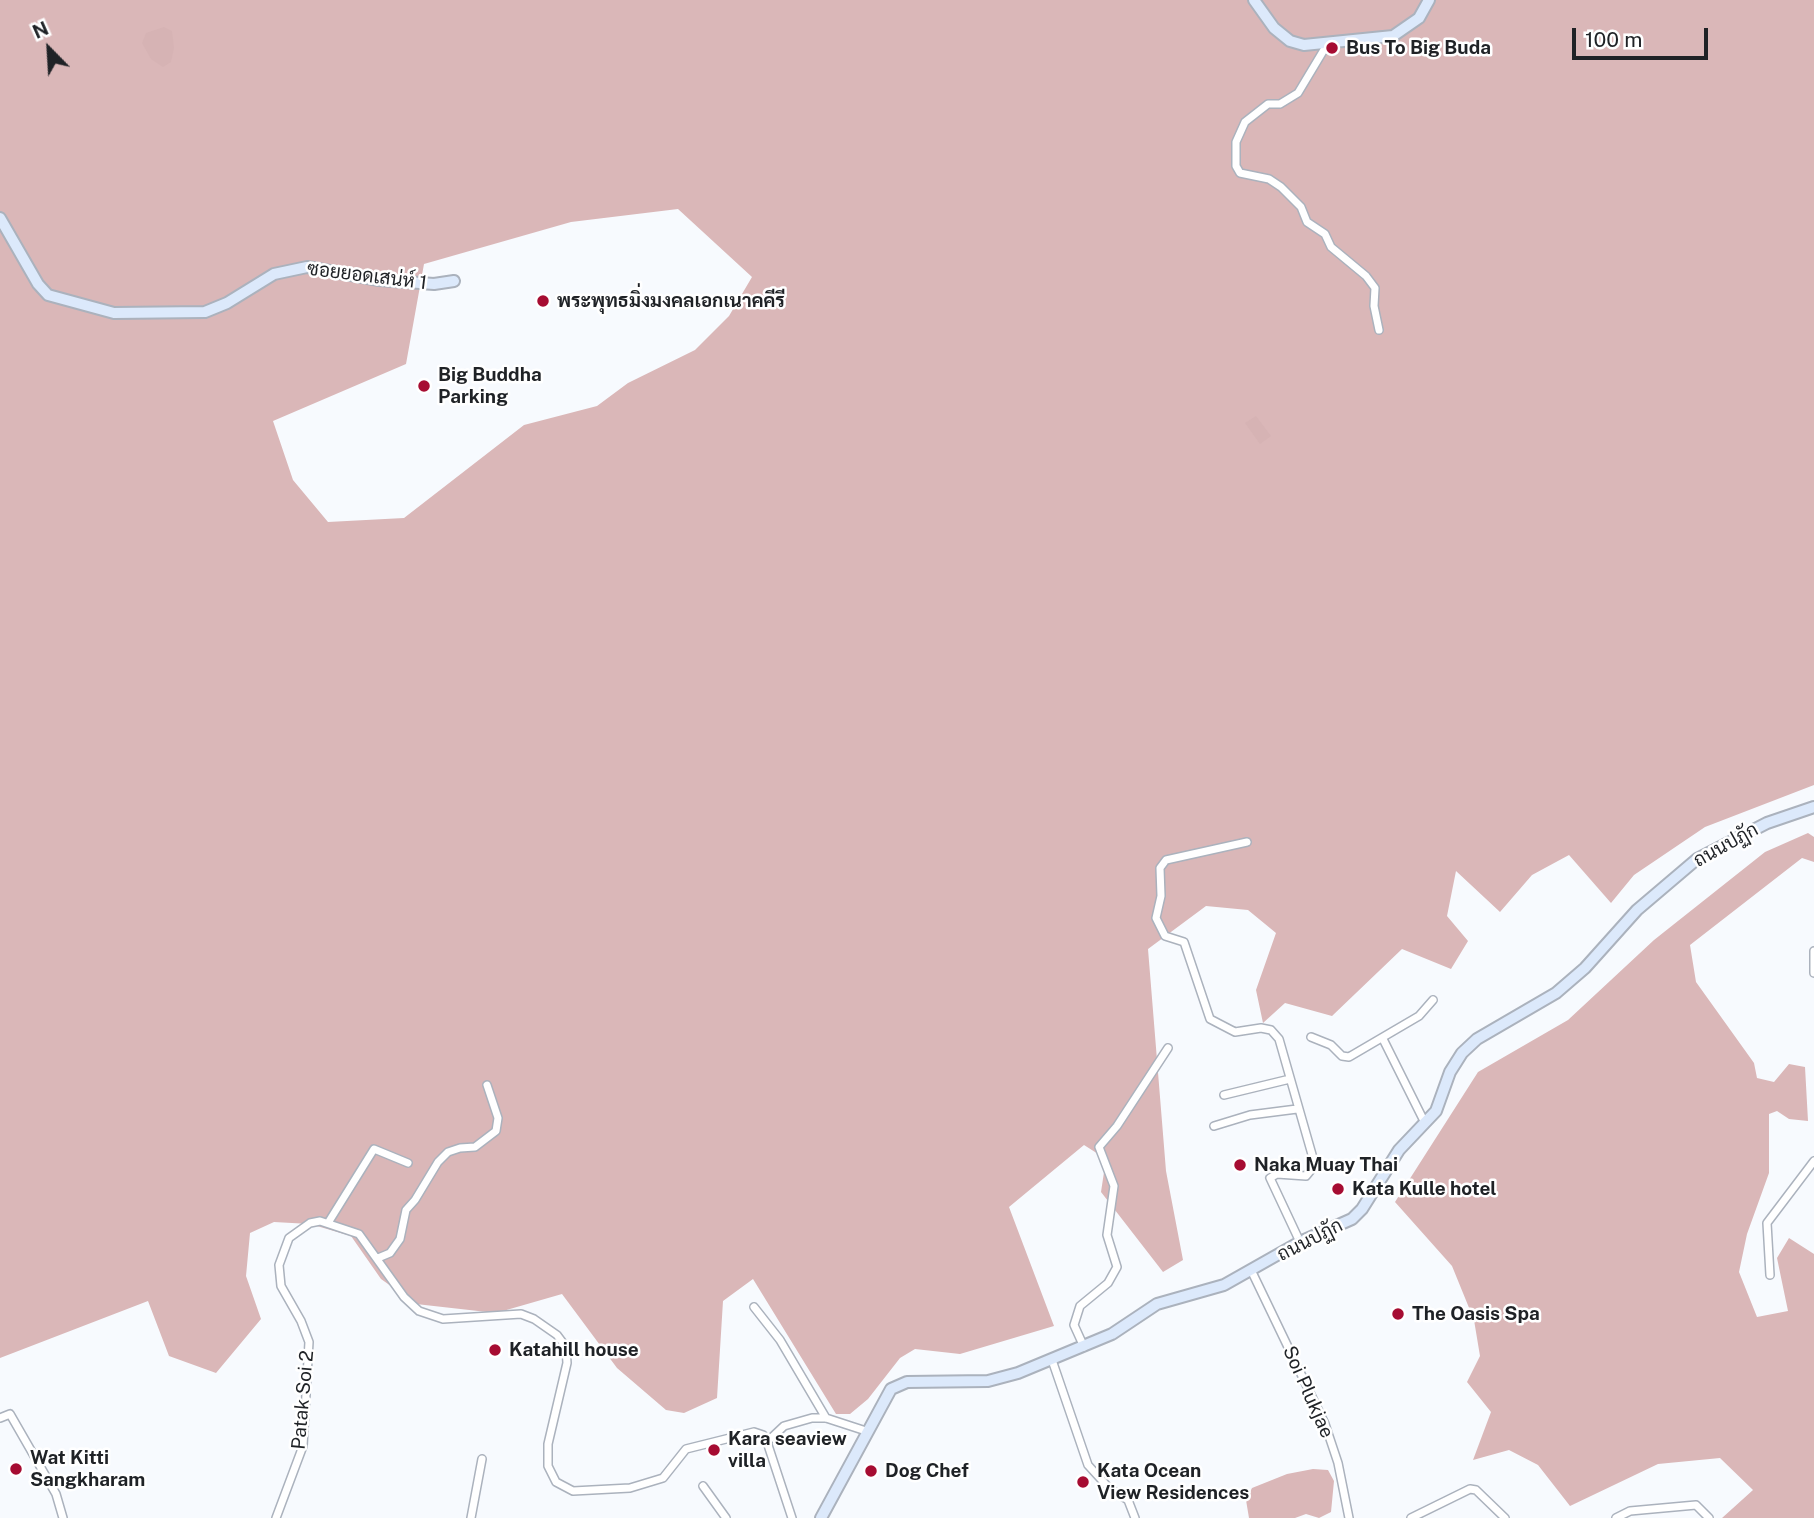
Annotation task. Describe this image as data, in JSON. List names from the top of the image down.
{
  "streets": {
    "main road": ["ซอยยอดเสน่ห์ 1", "ถนนปฏัก"],
    "street": ["Soi Plukjae", "Patak Soi 2"]
  },
  "crossings": [
    ["ถนนปฏัก", "Soi Plukjae"]
  ],
  "places": [
    "Bus To Big Buda",
    "พระพุทธมิ่งมงคลเอกเนาคคีรี",
    "Big Buddha Parking",
    "Naka Muay Thai",
    "Kata Kulle hotel",
    "The Oasis Spa",
    "Katahill house",
    "Kara seaview villa",
    "Wat Kitti Sangkharam",
    "Dog Chef",
    "Kata Ocean View Residences"
  ],
  "scale_bar": "100 m",
  "north": "top left"
}
